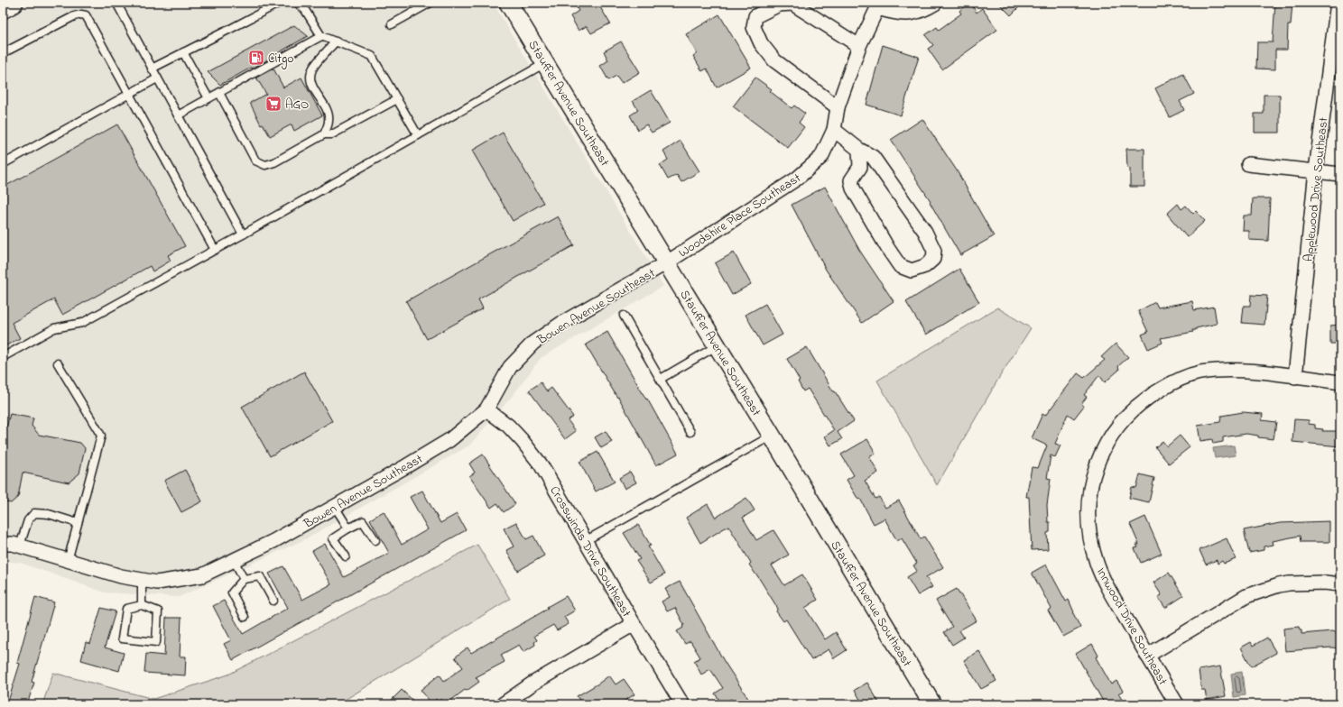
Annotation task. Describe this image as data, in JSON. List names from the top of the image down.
{
  "streets": {
    "street": [
      "Stauffer Avenue Southeast",
      "Applewood Drive Southeast",
      "Woodshire Place Southeast",
      "Bowen Avenue Southeast",
      "Crosswinds Drive Southeast",
      "Innwood Drive Southeast"
    ]
  },
  "crossings": [
    ["Stauffer Avenue Southeast", "Woodshire Place Southeast"],
    ["Stauffer Avenue Southeast", "Bowen Avenue Southeast"],
    ["Applewood Drive Southeast", "Innwood Drive Southeast"],
    ["Woodshire Place Southeast", "Bowen Avenue Southeast"],
    ["Bowen Avenue Southeast", "Crosswinds Drive Southeast"]
  ],
  "places": {
    "fuel station": ["Citgo"],
    "supermarket": ["AGO"]
  }
}
